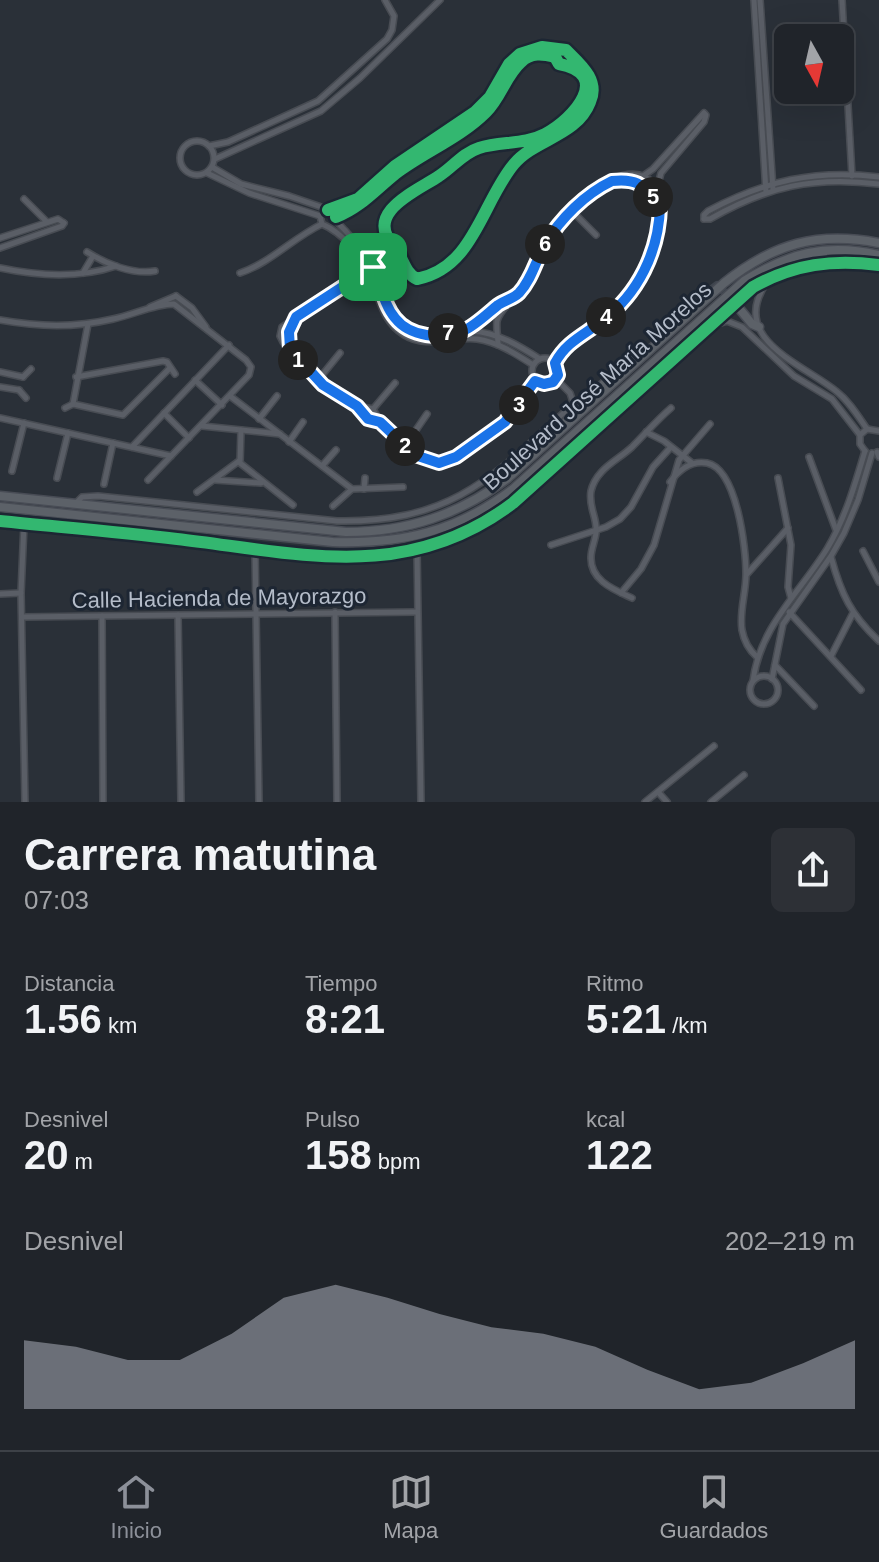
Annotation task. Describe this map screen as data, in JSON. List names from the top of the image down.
{
  "streets": {
    "main road": ["Boulevard José María Morelos"],
    "street": ["Calle Hacienda de Mayorazgo"]
  },
  "north": "bottom",
  "page": {
    "pins": [
      "5",
      "6",
      "4",
      "7",
      "1",
      "3",
      "2"
    ],
    "heading": ["Carrera matutina", "07:03"],
    "stats": [
      ["Distancia", "1.56 km"],
      ["Tiempo", "8:21"],
      ["Ritmo", "5:21 /km"],
      ["Desnivel", "20 m"],
      ["Pulso", "158 bpm"],
      ["kcal", "122"]
    ],
    "chart": ["Desnivel", "202–219 m"],
    "tabs": ["Inicio", "Mapa", "Guardados"]
  }
}
